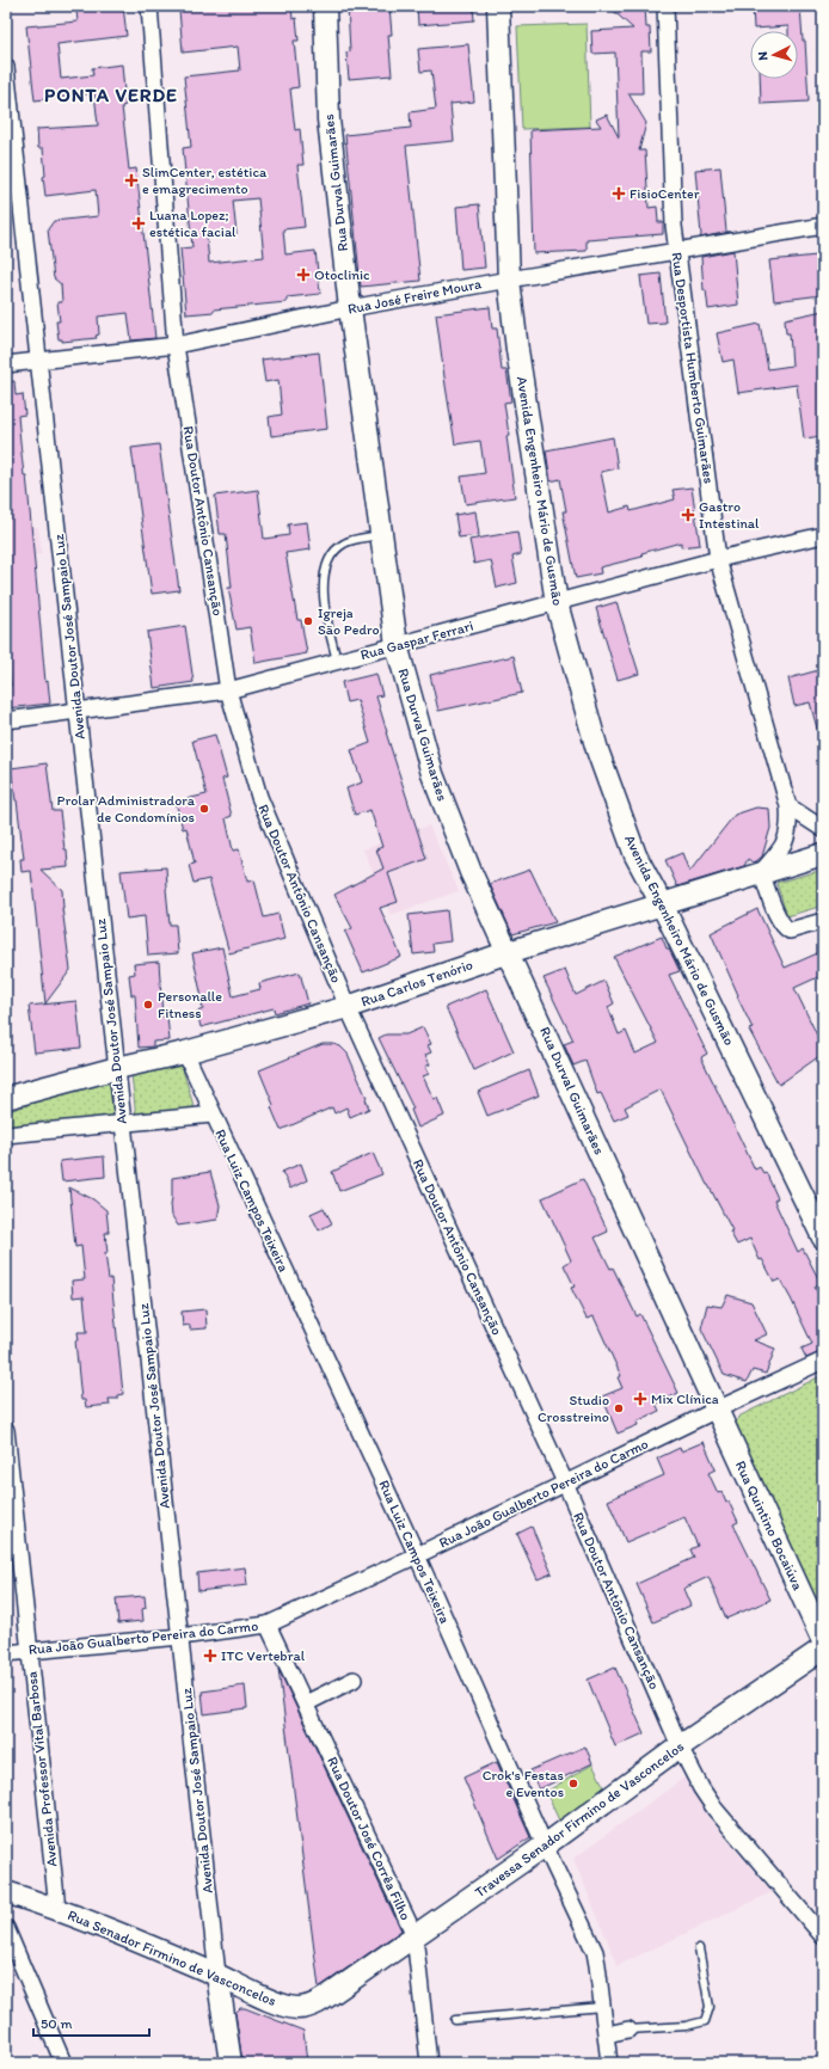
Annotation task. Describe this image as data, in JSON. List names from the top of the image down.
{
  "streets": {
    "street": [
      "Rua Durval Guimarães",
      "Rua José Freire Moura",
      "Rua Desportista Humberto Guimarães",
      "Avenida Engenheiro Mário de Gusmão",
      "Rua Doutor Antônio Cansanção",
      "Avenida Doutor José Sampaio Luz",
      "Rua Gaspar Ferrari",
      "Rua Carlos Tenório",
      "Rua Luiz Campos Teixeira",
      "Rua João Gualberto Pereira do Carmo",
      "Rua Quintino Bocaiúva",
      "Avenida Professor Vital Barbosa",
      "Travessa Senador Firmino de Vasconcelos",
      "Rua Doutor José Corrêa Filho",
      "Rua Senador Firmino de Vasconcelos"
    ]
  },
  "crossings": [
    ["Rua Durval Guimarães", "Rua José Freire Moura"],
    ["Rua Durval Guimarães", "Rua Gaspar Ferrari"],
    ["Rua Durval Guimarães", "Rua Carlos Tenório"],
    ["Rua Durval Guimarães", "Rua João Gualberto Pereira do Carmo"],
    ["Rua Durval Guimarães", "Rua Quintino Bocaiúva"],
    ["Rua José Freire Moura", "Rua Desportista Humberto Guimarães"],
    ["Rua José Freire Moura", "Avenida Engenheiro Mário de Gusmão"],
    ["Rua José Freire Moura", "Rua Doutor Antônio Cansanção"],
    ["Rua José Freire Moura", "Avenida Doutor José Sampaio Luz"],
    ["Rua Desportista Humberto Guimarães", "Rua Gaspar Ferrari"],
    ["Rua Desportista Humberto Guimarães", "Rua Carlos Tenório"],
    ["Avenida Engenheiro Mário de Gusmão", "Rua Gaspar Ferrari"],
    ["Avenida Engenheiro Mário de Gusmão", "Rua Carlos Tenório"],
    ["Rua Doutor Antônio Cansanção", "Rua Gaspar Ferrari"],
    ["Rua Doutor Antônio Cansanção", "Rua Carlos Tenório"],
    ["Rua Doutor Antônio Cansanção", "Rua João Gualberto Pereira do Carmo"],
    ["Rua Doutor Antônio Cansanção", "Travessa Senador Firmino de Vasconcelos"],
    ["Avenida Doutor José Sampaio Luz", "Rua Gaspar Ferrari"],
    ["Avenida Doutor José Sampaio Luz", "Rua Carlos Tenório"],
    ["Avenida Doutor José Sampaio Luz", "Rua João Gualberto Pereira do Carmo"],
    ["Avenida Doutor José Sampaio Luz", "Rua Senador Firmino de Vasconcelos"],
    ["Rua Carlos Tenório", "Rua Luiz Campos Teixeira"],
    ["Rua Luiz Campos Teixeira", "Rua João Gualberto Pereira do Carmo"],
    ["Rua Luiz Campos Teixeira", "Travessa Senador Firmino de Vasconcelos"],
    ["Rua João Gualberto Pereira do Carmo", "Rua Quintino Bocaiúva"],
    ["Rua João Gualberto Pereira do Carmo", "Avenida Professor Vital Barbosa"],
    ["Rua João Gualberto Pereira do Carmo", "Rua Doutor José Corrêa Filho"],
    ["Avenida Professor Vital Barbosa", "Rua Senador Firmino de Vasconcelos"],
    ["Travessa Senador Firmino de Vasconcelos", "Rua Doutor José Corrêa Filho"],
    ["Travessa Senador Firmino de Vasconcelos", "Rua Senador Firmino de Vasconcelos"]
  ],
  "districts": ["PONTA VERDE"],
  "places": {
    "health": [
      "SlimCenter, estética e emagrecimento",
      "FisioCenter",
      "Luana Lopez; estética facial",
      "Otoclinic",
      "Gastro Intestinal",
      "Mix Clínica",
      "ITC Vertebral"
    ],
    "other": [
      "Igreja São Pedro",
      "Prolar Administradora de Condomínios",
      "Personalle Fitness",
      "Studio Crosstreino",
      "Crok's Festas e Eventos"
    ]
  },
  "scale_bar": "50 m",
  "north": "left"
}
